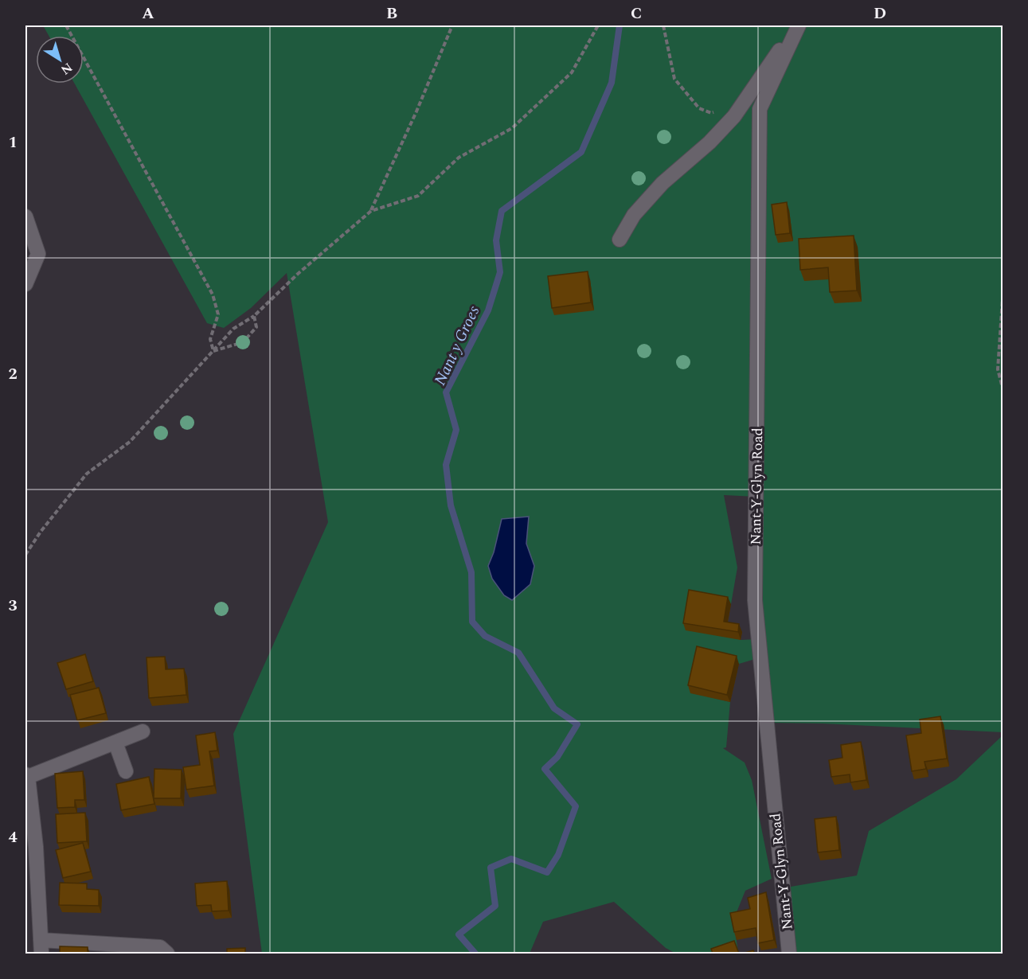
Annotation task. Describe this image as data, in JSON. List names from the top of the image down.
{
  "streets": {
    "street": ["Nant-Y-Glyn Road"]
  },
  "water": ["Nant y Groes"],
  "north": "bottom right",
  "grid": {
    "columns": [
      "A",
      "B",
      "C",
      "D"
    ],
    "rows": [
      "1",
      "2",
      "3",
      "4"
    ]
  }
}
